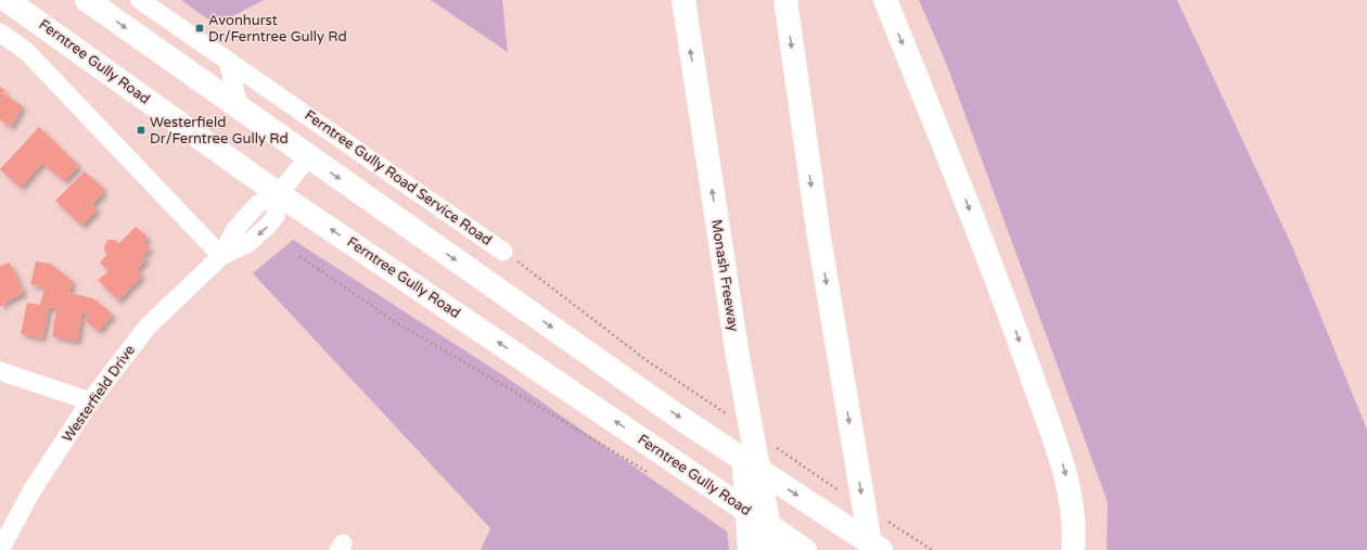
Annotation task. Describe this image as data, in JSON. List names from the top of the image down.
{
  "streets": {
    "main road": ["Ferntree Gully Road", "Monash Freeway"],
    "street": ["Ferntree Gully Road Service Road", "Westerfield Drive"]
  },
  "crossings": [
    ["Ferntree Gully Road", "Westerfield Drive"]
  ],
  "places": {
    "transit": ["Avonhurst Dr/Ferntree Gully Rd", "Westerfield Dr/Ferntree Gully Rd"]
  }
}
